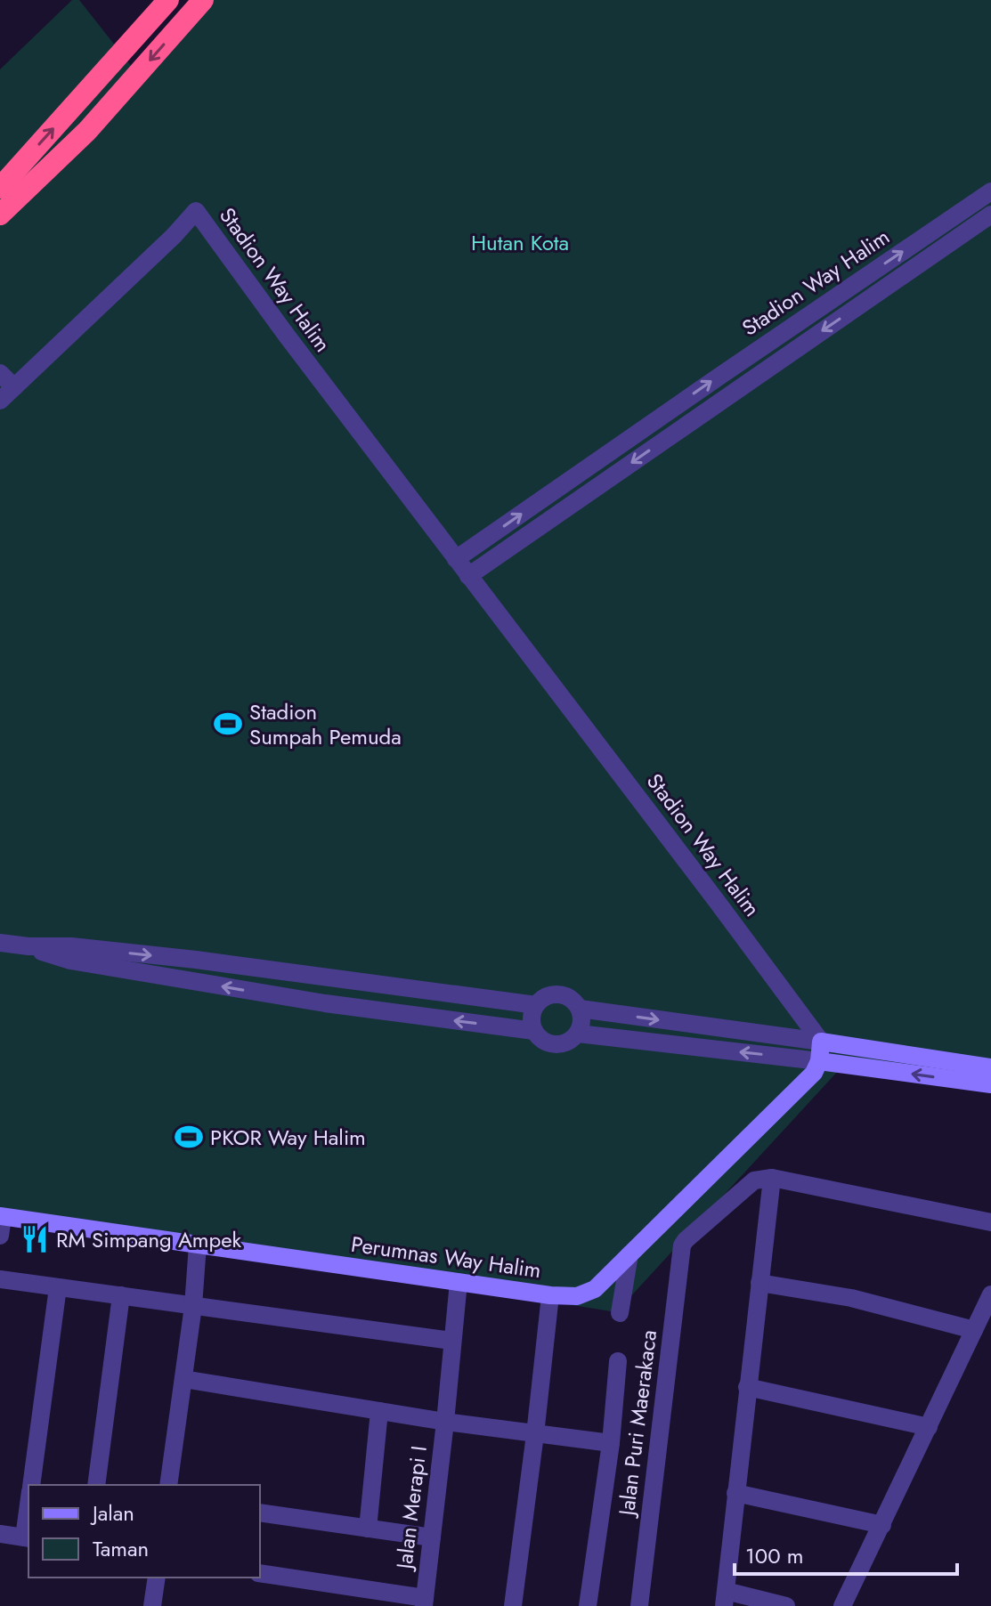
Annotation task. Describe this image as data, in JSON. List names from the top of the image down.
{
  "streets": {
    "street": [
      "Stadion Way Halim",
      "Perumnas Way Halim",
      "Jalan Puri Maerakaca",
      "Jalan Merapi I"
    ]
  },
  "crossings": [
    ["Perumnas Way Halim", "Jalan Merapi I"]
  ],
  "parks": ["Hutan Kota"],
  "places": {
    "sports": ["Stadion Sumpah Pemuda", "PKOR Way Halim"],
    "restaurant": ["RM Simpang Ampek"]
  },
  "legend": ["Jalan", "Taman"],
  "scale_bar": "100 m"
}
